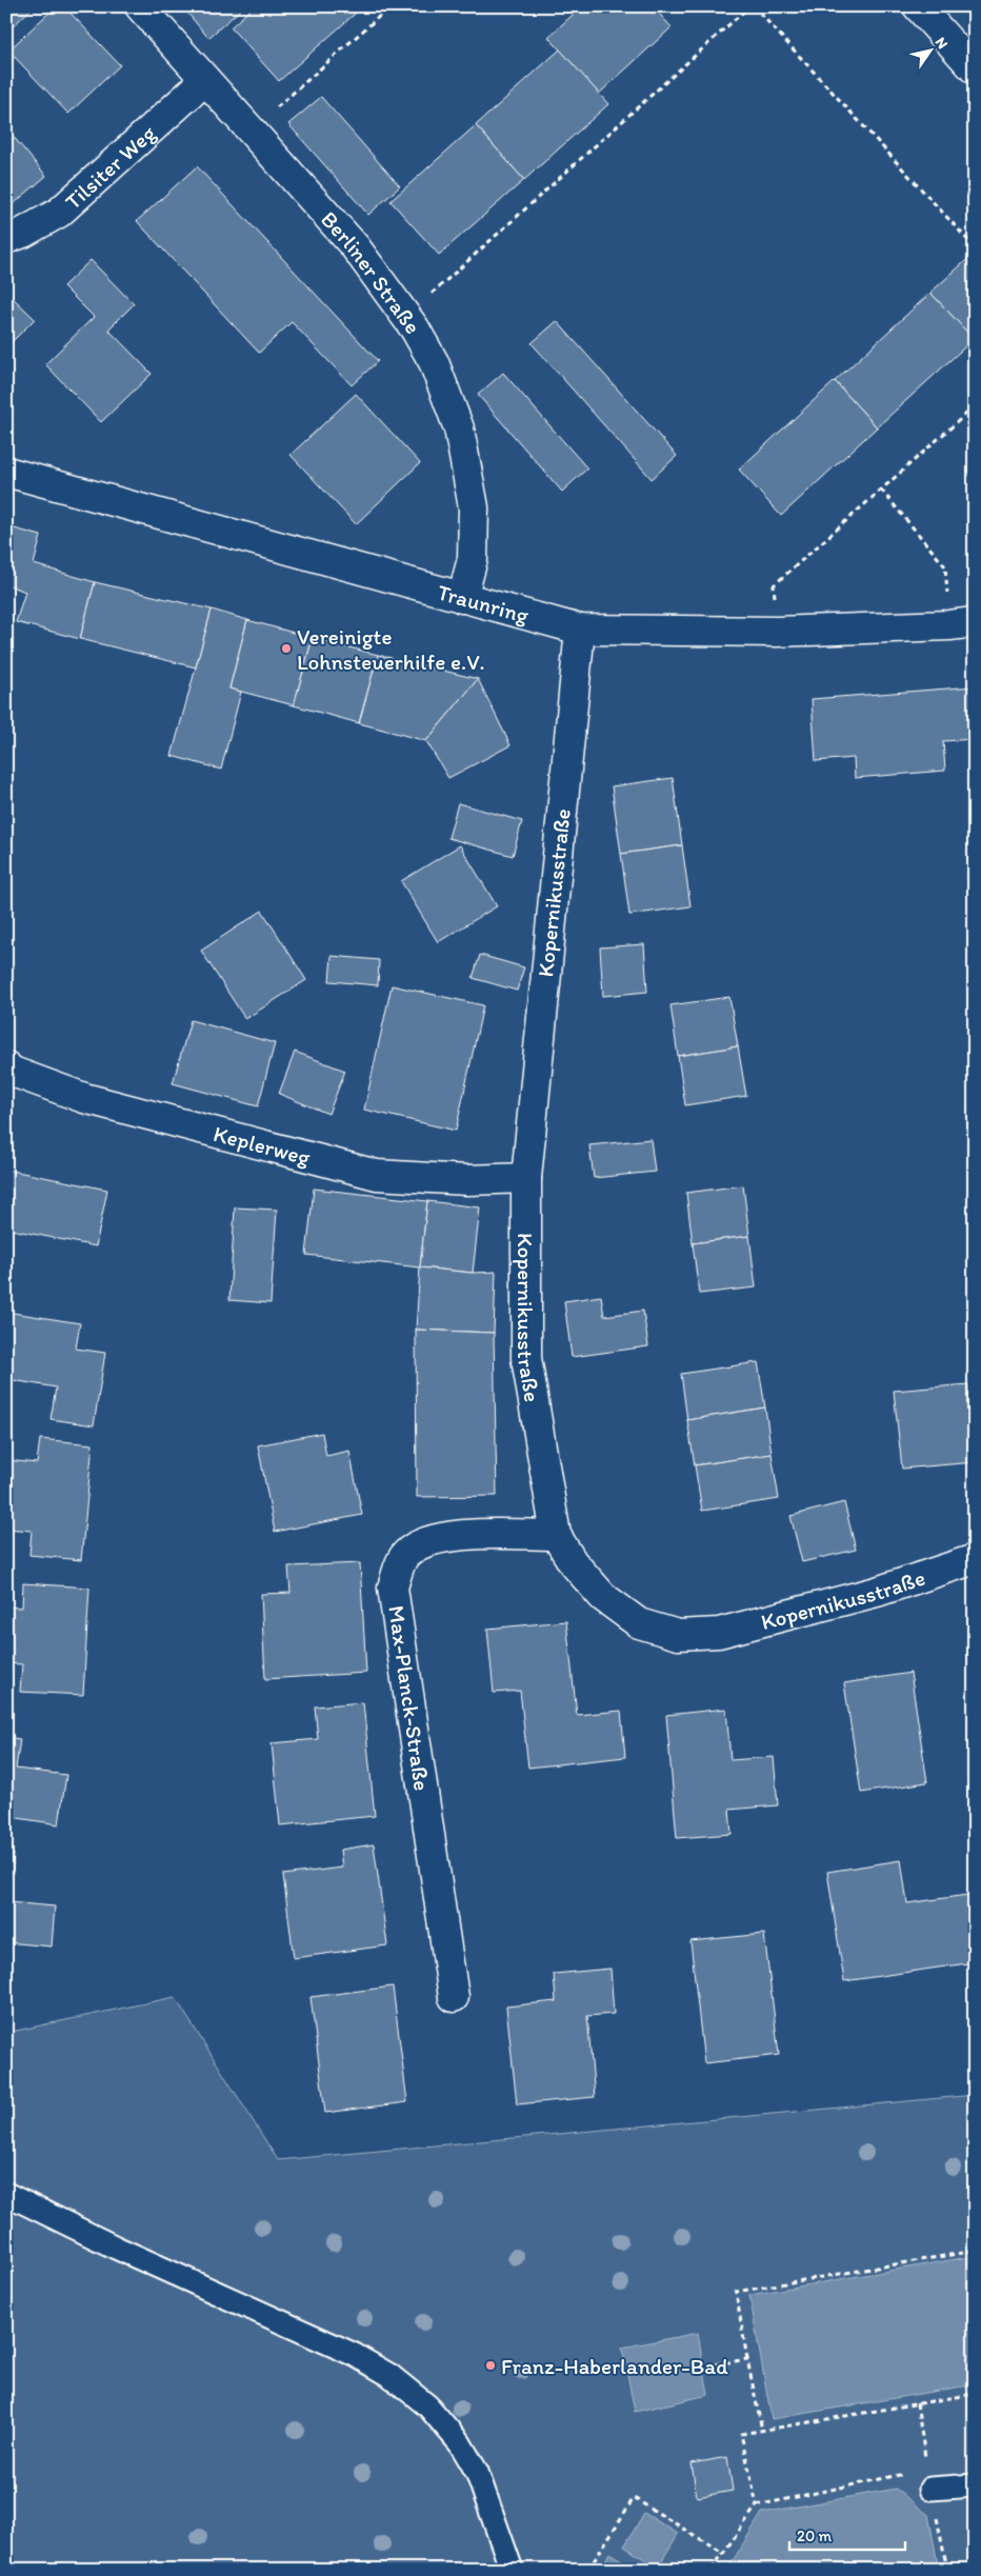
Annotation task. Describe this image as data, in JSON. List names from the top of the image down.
{
  "streets": {
    "street": [
      "Tilsiter Weg",
      "Berliner Straße",
      "Traunring",
      "Kopernikusstraße",
      "Keplerweg",
      "Max-Planck-Straße"
    ]
  },
  "crossings": [
    ["Tilsiter Weg", "Berliner Straße"],
    ["Berliner Straße", "Traunring"],
    ["Traunring", "Kopernikusstraße"],
    ["Kopernikusstraße", "Keplerweg"],
    ["Kopernikusstraße", "Max-Planck-Straße"]
  ],
  "places": ["Vereinigte Lohnsteuerhilfe e.V.", "Franz-Haberlander-Bad"],
  "scale_bar": "20 m",
  "north": "top right"
}
